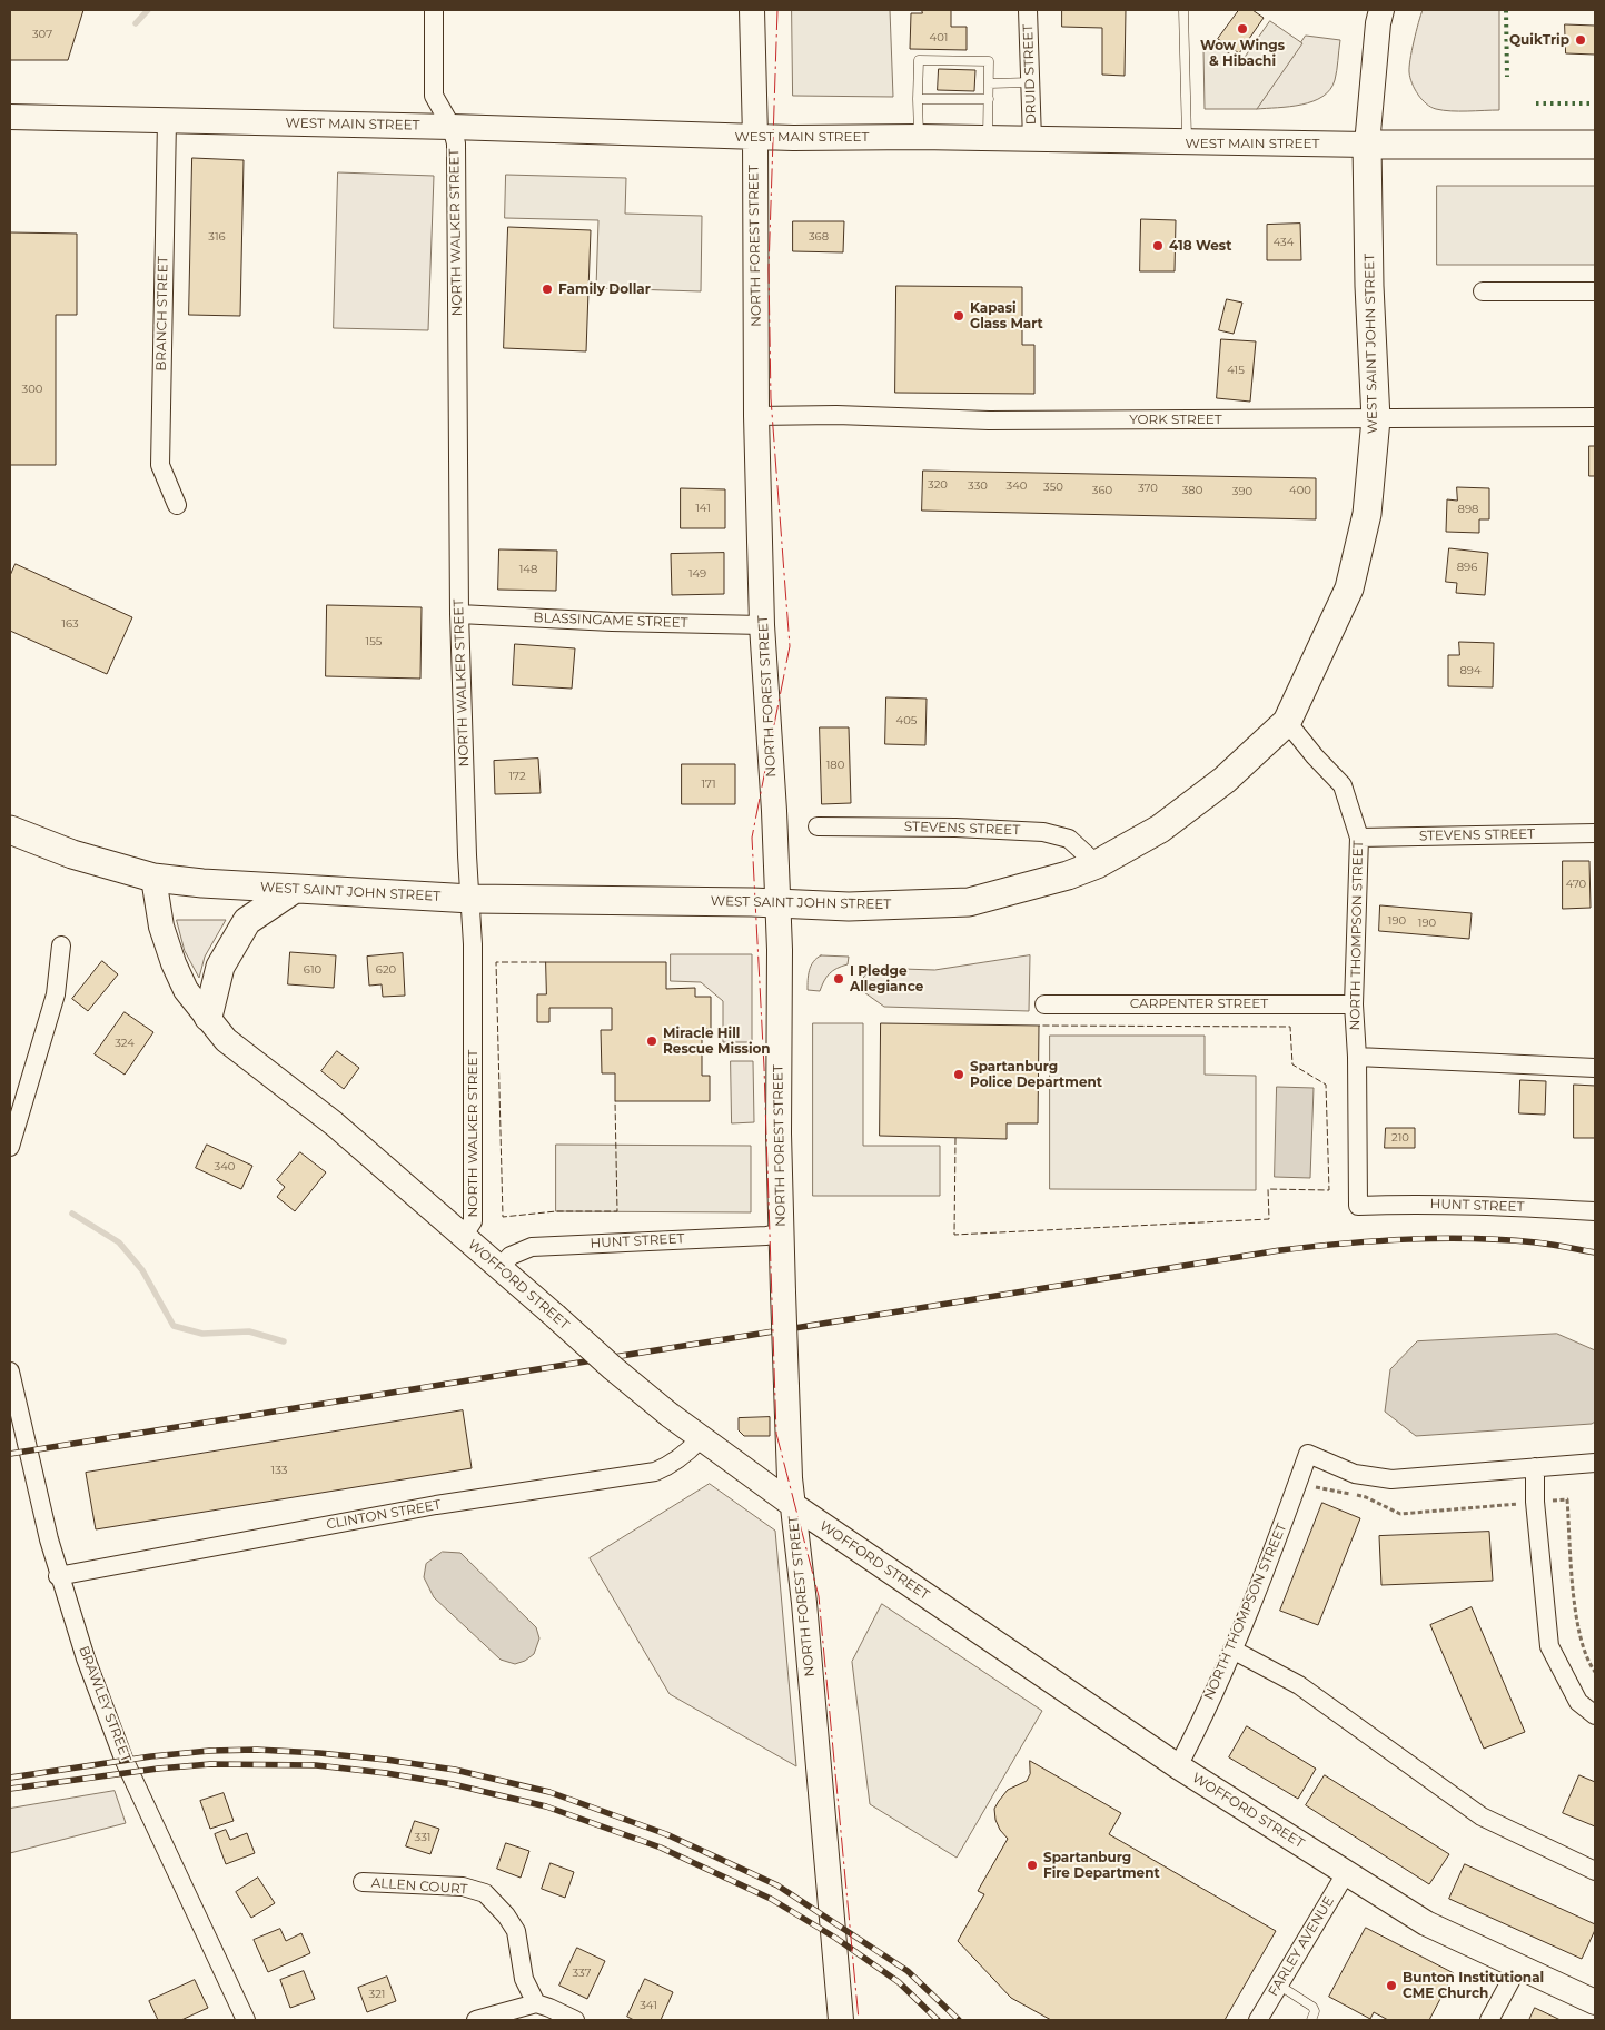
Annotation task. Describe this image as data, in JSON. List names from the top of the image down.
{
  "streets": {
    "main road": ["WEST MAIN STREET", "WEST SAINT JOHN STREET"],
    "street": [
      "DRUID STREET",
      "NORTH WALKER STREET",
      "NORTH FOREST STREET",
      "BRANCH STREET",
      "YORK STREET",
      "BLASSINGAME STREET",
      "STEVENS STREET",
      "NORTH THOMPSON STREET",
      "CARPENTER STREET",
      "HUNT STREET",
      "WOFFORD STREET",
      "CLINTON STREET",
      "BRAWLEY STREET",
      "ALLEN COURT",
      "FARLEY AVENUE"
    ]
  },
  "crossings": [
    ["DRUID STREET", "WEST MAIN STREET"],
    ["WEST MAIN STREET", "NORTH WALKER STREET"],
    ["WEST MAIN STREET", "NORTH FOREST STREET"],
    ["WEST MAIN STREET", "BRANCH STREET"],
    ["WEST MAIN STREET", "WEST SAINT JOHN STREET"],
    ["NORTH WALKER STREET", "WEST SAINT JOHN STREET"],
    ["NORTH WALKER STREET", "BLASSINGAME STREET"],
    ["NORTH WALKER STREET", "WOFFORD STREET"],
    ["NORTH FOREST STREET", "WEST SAINT JOHN STREET"],
    ["NORTH FOREST STREET", "YORK STREET"],
    ["NORTH FOREST STREET", "BLASSINGAME STREET"],
    ["NORTH FOREST STREET", "HUNT STREET"],
    ["NORTH FOREST STREET", "WOFFORD STREET"],
    ["WEST SAINT JOHN STREET", "YORK STREET"],
    ["WEST SAINT JOHN STREET", "STEVENS STREET"],
    ["WEST SAINT JOHN STREET", "NORTH THOMPSON STREET"],
    ["WEST SAINT JOHN STREET", "WOFFORD STREET"],
    ["STEVENS STREET", "NORTH THOMPSON STREET"],
    ["NORTH THOMPSON STREET", "CARPENTER STREET"],
    ["NORTH THOMPSON STREET", "HUNT STREET"],
    ["NORTH THOMPSON STREET", "WOFFORD STREET"],
    ["HUNT STREET", "WOFFORD STREET"],
    ["WOFFORD STREET", "CLINTON STREET"],
    ["WOFFORD STREET", "FARLEY AVENUE"],
    ["CLINTON STREET", "BRAWLEY STREET"]
  ],
  "places": [
    "Wow Wings & Hibachi",
    "QuikTrip",
    "418 West",
    "Family Dollar",
    "Kapasi Glass Mart",
    "I Pledge Allegiance",
    "Miracle Hill Rescue Mission",
    "Spartanburg Police Department",
    "Spartanburg Fire Department",
    "Bunton Institutional CME Church"
  ],
  "house_numbers": [
    "307",
    "401",
    "316",
    "368",
    "434",
    "415",
    "300",
    "320",
    "330",
    "340",
    "350",
    "370",
    "360",
    "380",
    "400",
    "390",
    "141",
    "898",
    "896",
    "148",
    "149",
    "163",
    "155",
    "894",
    "405",
    "180",
    "172",
    "171",
    "470",
    "190",
    "190",
    "610",
    "620",
    "324",
    "210",
    "340",
    "133",
    "331",
    "337",
    "321",
    "341"
  ]
}
